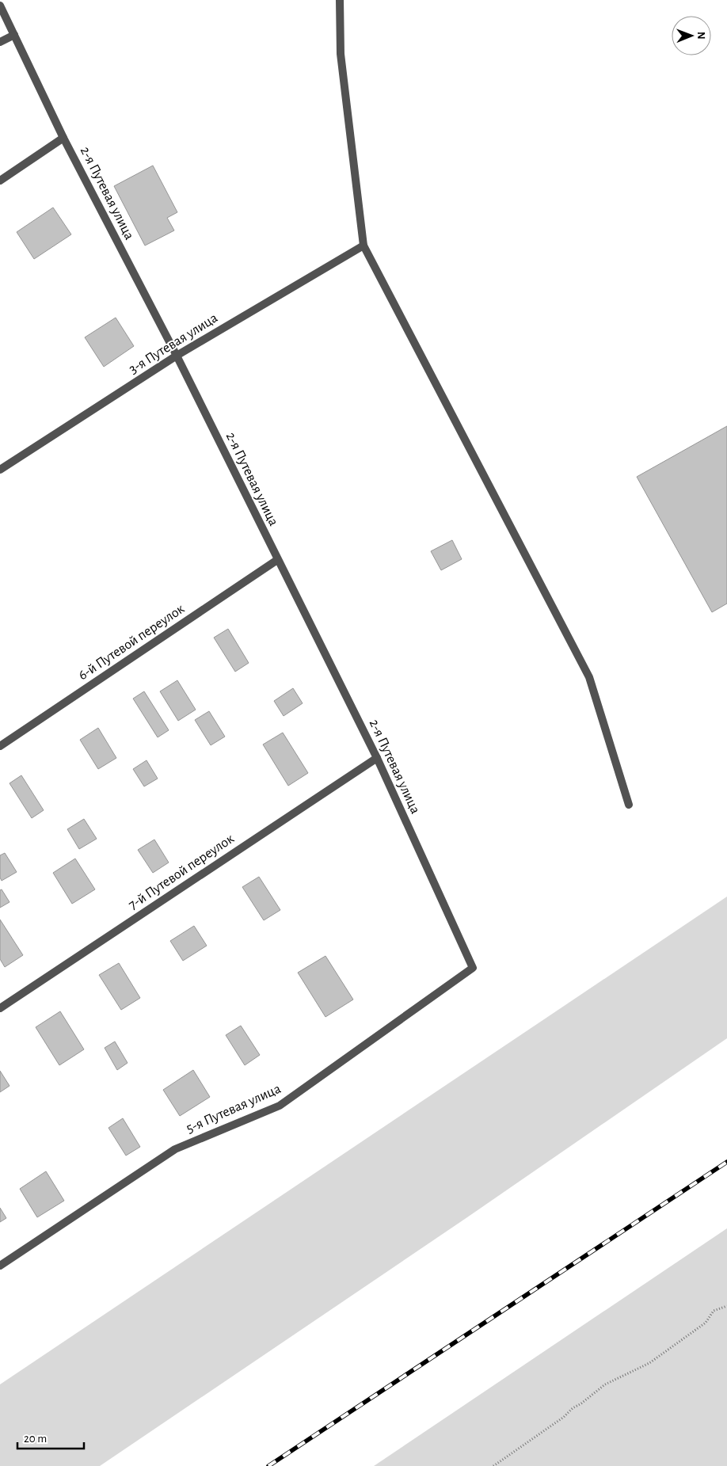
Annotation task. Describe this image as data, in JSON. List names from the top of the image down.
{
  "streets": {
    "street": [
      "2-я Путевая улица",
      "3-я Путевая улица",
      "6-й Путевой переулок",
      "7-й Путевой переулок",
      "5-я Путевая улица"
    ]
  },
  "crossings": [
    ["2-я Путевая улица", "3-я Путевая улица"],
    ["2-я Путевая улица", "6-й Путевой переулок"],
    ["2-я Путевая улица", "7-й Путевой переулок"],
    ["2-я Путевая улица", "5-я Путевая улица"]
  ],
  "scale_bar": "20 m",
  "north": "right"
}
